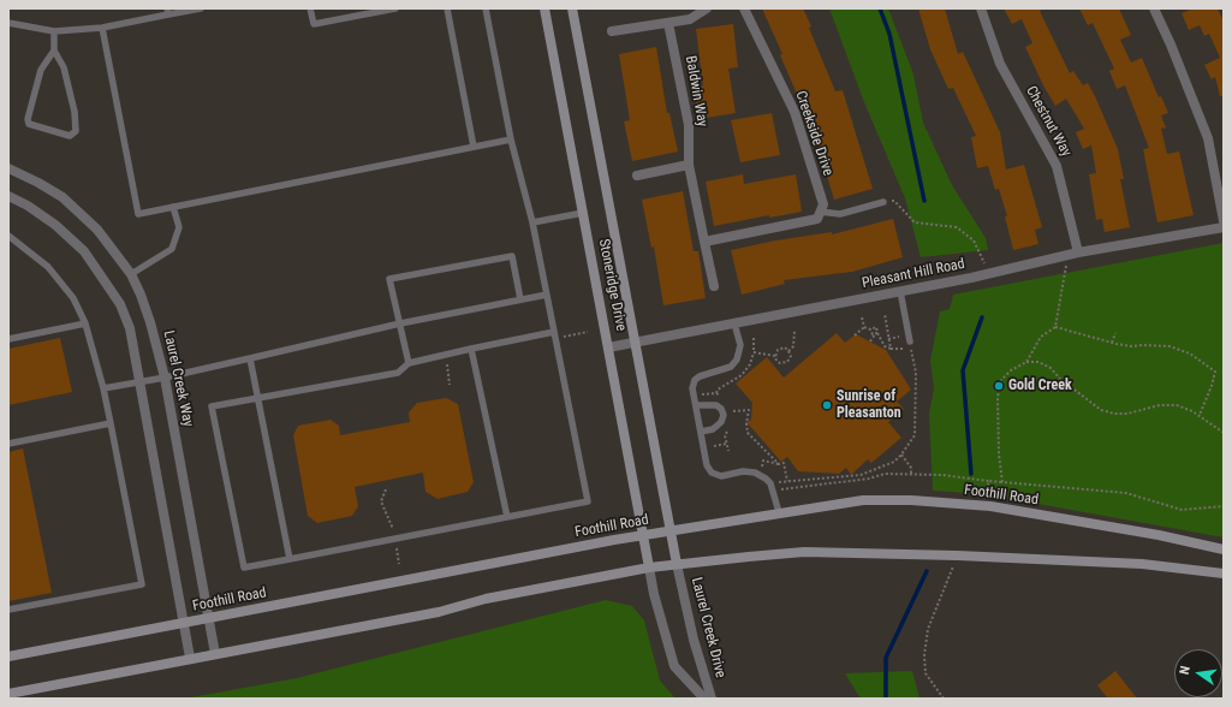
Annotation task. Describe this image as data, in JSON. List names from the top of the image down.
{
  "streets": {
    "main road": ["Stoneridge Drive", "Foothill Road"],
    "street": [
      "Baldwin Way",
      "Chestnut Way",
      "Creekside Drive",
      "Pleasant Hill Road",
      "Laurel Creek Way",
      "Laurel Creek Drive"
    ]
  },
  "crossings": [
    ["Chestnut Way", "Pleasant Hill Road"],
    ["Pleasant Hill Road", "Stoneridge Drive"],
    ["Stoneridge Drive", "Foothill Road"],
    ["Stoneridge Drive", "Laurel Creek Drive"],
    ["Laurel Creek Way", "Foothill Road"]
  ],
  "places": ["Gold Creek", "Sunrise of Pleasanton"],
  "north": "left"
}
